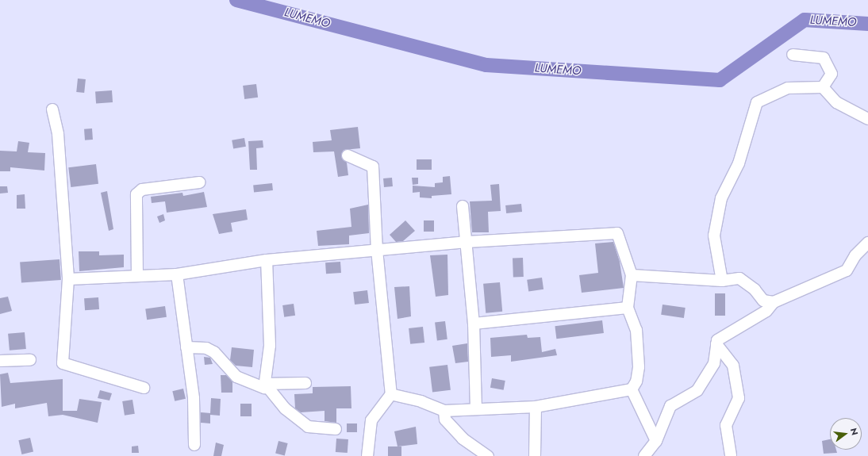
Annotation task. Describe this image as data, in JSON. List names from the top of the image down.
{
  "water": ["LUMEMO"],
  "north": "right"
}
